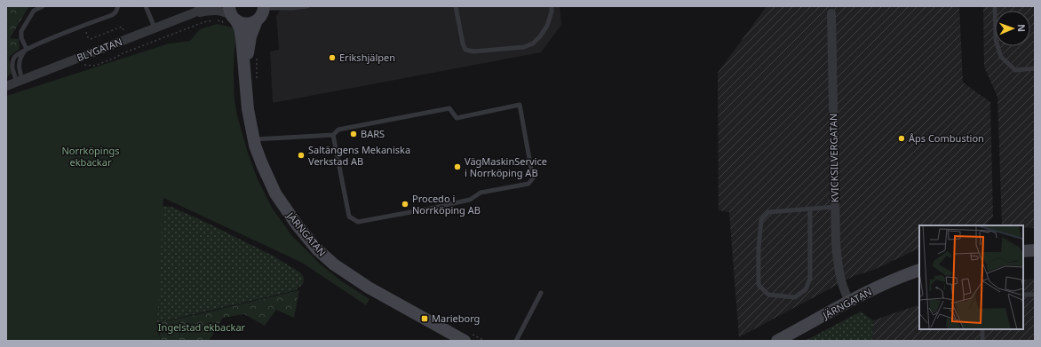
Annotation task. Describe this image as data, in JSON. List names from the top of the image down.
{
  "streets": {
    "street": ["BLYGATAN", "KVICKSILVERGATAN", "JÄRNGATAN"]
  },
  "crossings": [
    ["BLYGATAN", "JÄRNGATAN"],
    ["KVICKSILVERGATAN", "JÄRNGATAN"]
  ],
  "parks": ["Norrköpings ekbackar", "Ingelstad ekbackar"],
  "places": {
    "other": [
      "Erikshjälpen",
      "BARS",
      "Åps Combustion",
      "Saltängens Mekaniska Verkstad AB",
      "VägMaskinService i Norrköping AB",
      "Procedo i Norrköping AB"
    ],
    "transit": ["Marieborg"]
  },
  "north": "right"
}
